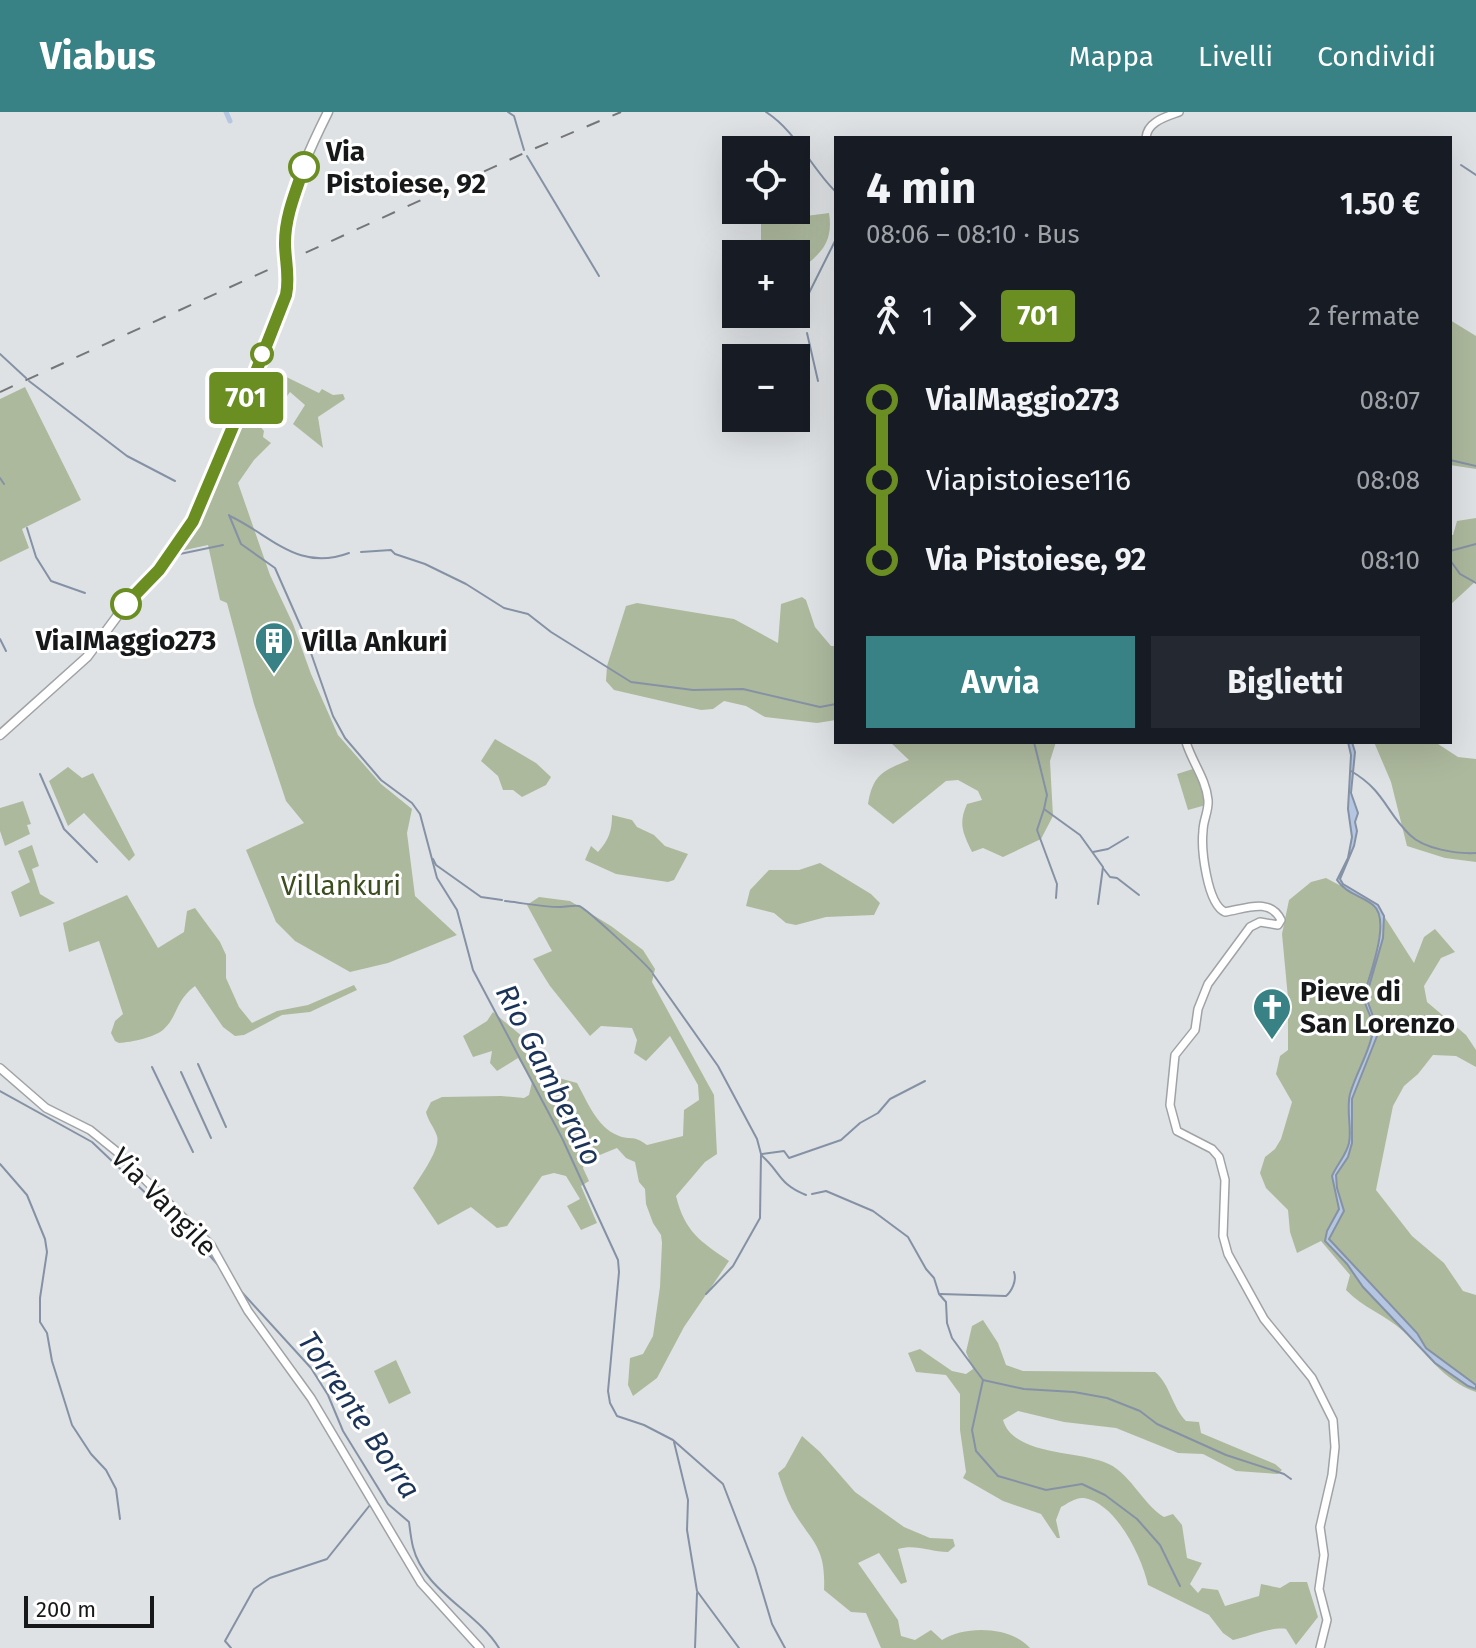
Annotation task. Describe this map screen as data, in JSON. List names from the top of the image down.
{
  "streets": {
    "street": ["Via Vangile"]
  },
  "water": ["Rio Gamberaio", "Torrente Borra"],
  "parks": ["Villankuri"],
  "places": {
    "other": ["Via Pistoiese, 92", "ViaIMaggio273"],
    "building": ["Villa Ankuri"],
    "church": ["Pieve di San Lorenzo"]
  },
  "lines": ["bus line 701"],
  "scale_bar": "200 m",
  "page": {
    "header": "Viabus",
    "nav": ["Mappa", "Livelli", "Condividi"],
    "on_map": "701",
    "map_buttons": ["+", "−"],
    "heading": ["4 min", "08:06 – 08:10 · Bus", "1.50 €"],
    "legs": ["1", "701", "2 fermate"],
    "list": [
      {
        "name": "ViaIMaggio273",
        "value": "08:07"
      },
      {
        "name": "Viapistoiese116",
        "value": "08:08"
      },
      {
        "name": "Via Pistoiese, 92",
        "value": "08:10"
      }
    ],
    "buttons": ["Avvia", "Biglietti"],
    "scale": "200 m"
  }
}
